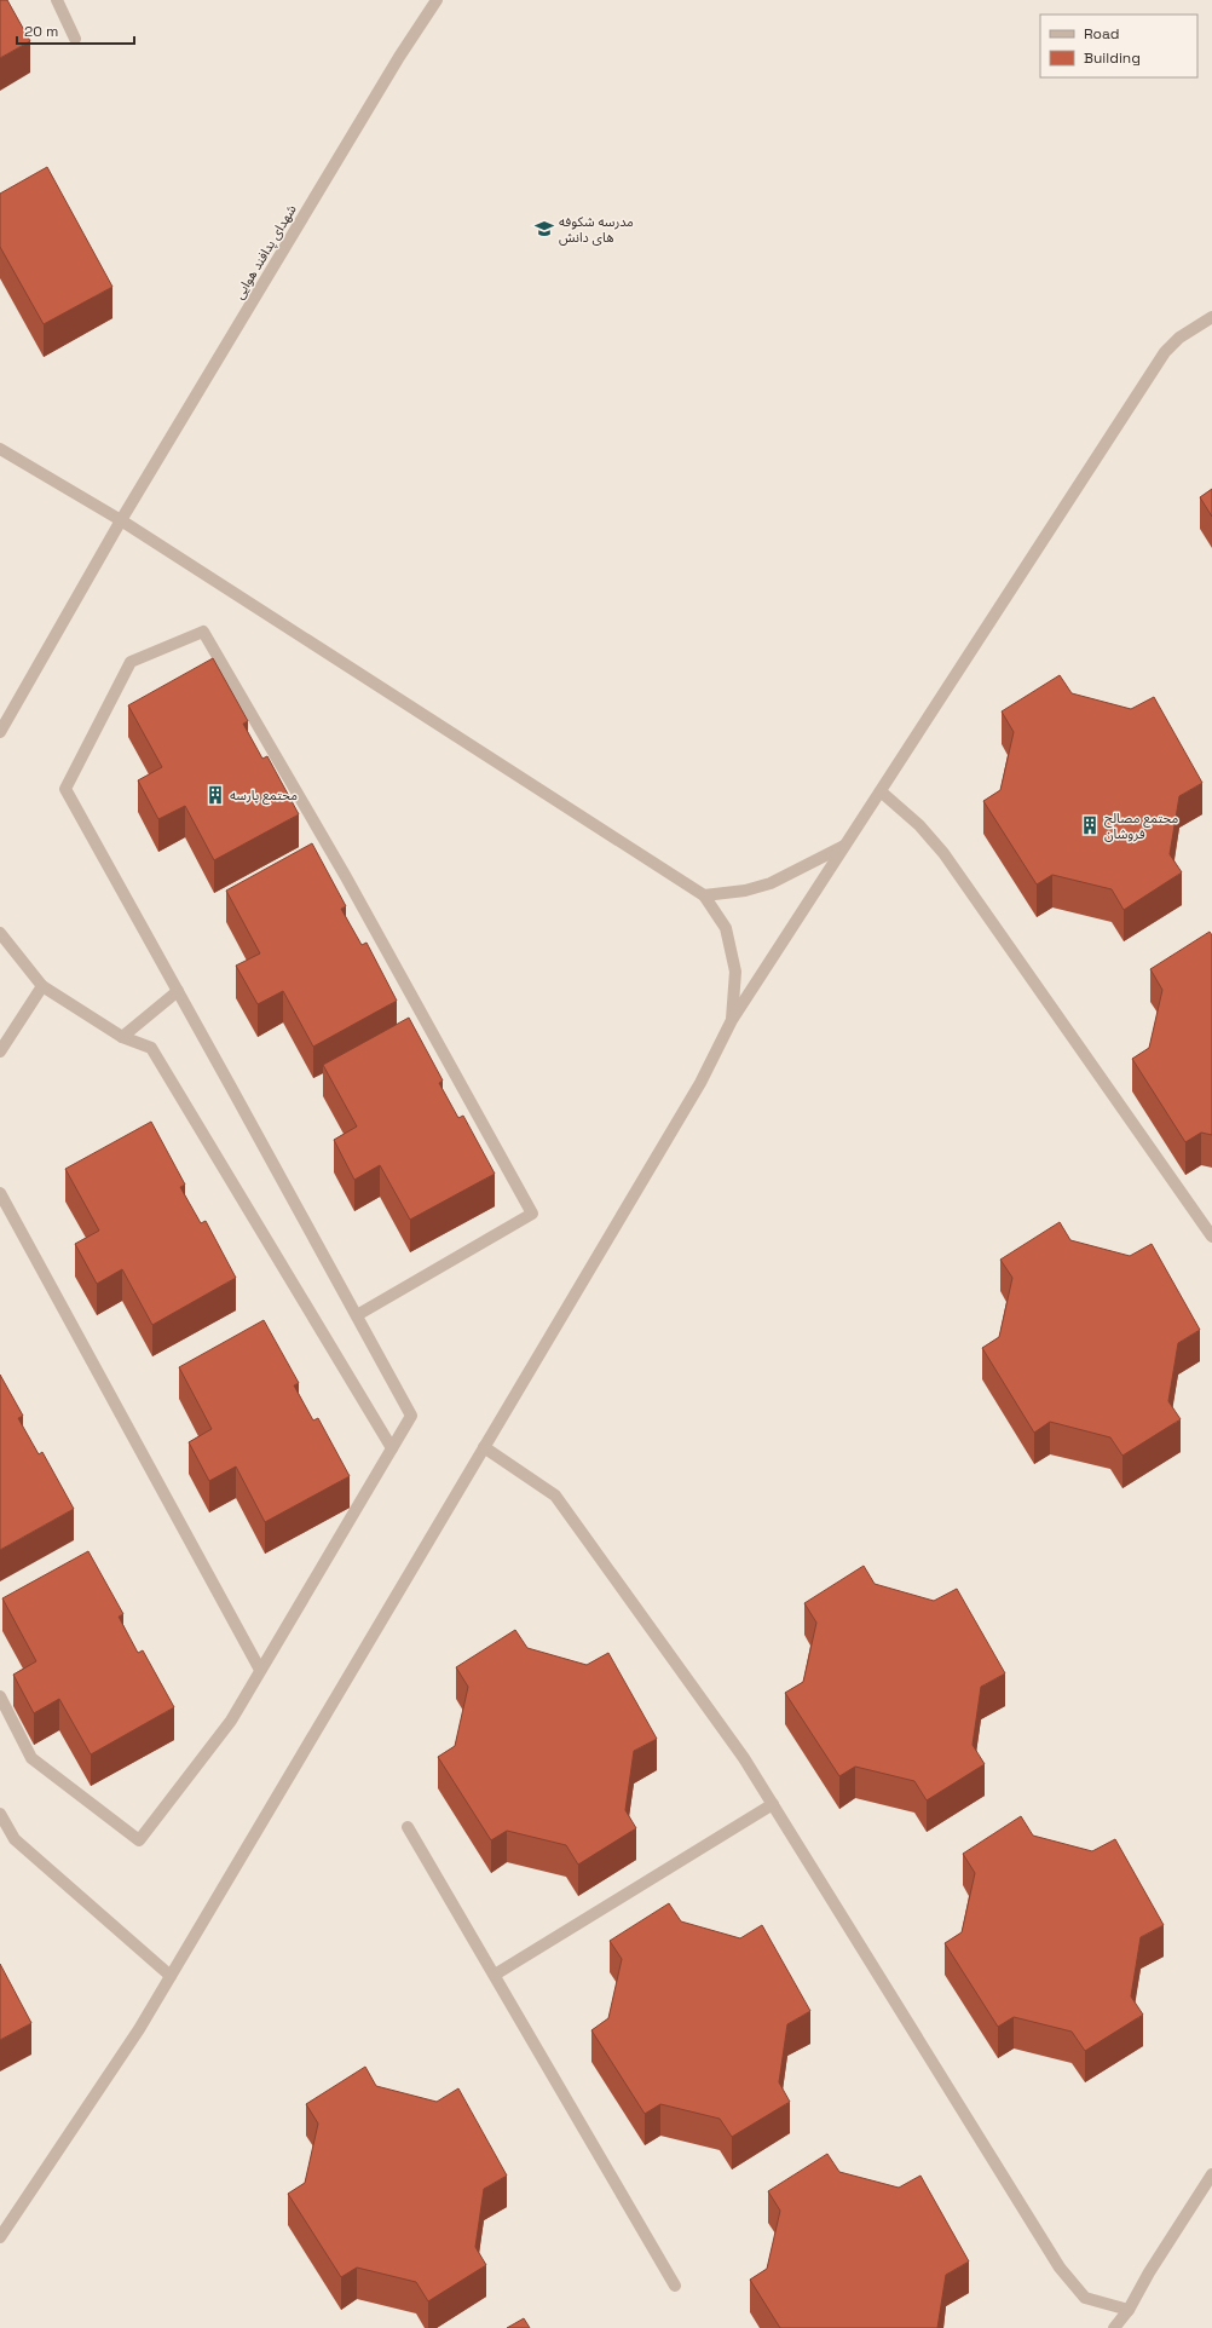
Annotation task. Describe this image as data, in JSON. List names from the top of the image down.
{
  "streets": {
    "street": ["شهدای پدافند هوایی"]
  },
  "places": {
    "school or university": ["مدرسه شکوفه های دانش"],
    "building": ["محتمع پارسه", "محتمع مصالح فروشان"]
  },
  "legend": ["Road", "Building"],
  "scale_bar": "20 m"
}
